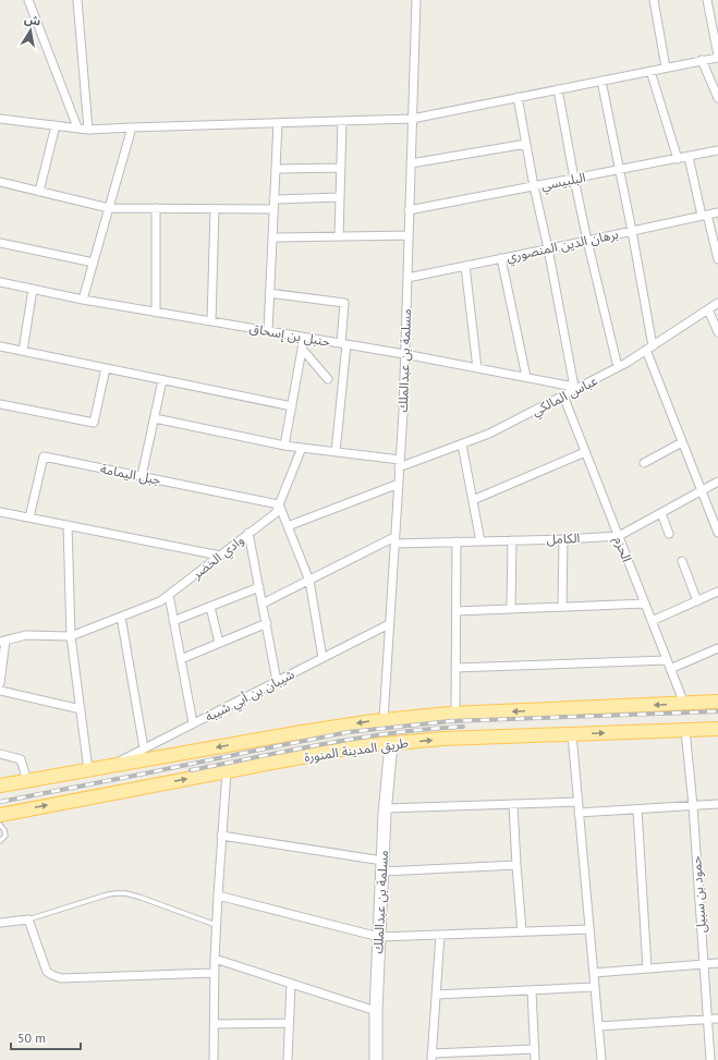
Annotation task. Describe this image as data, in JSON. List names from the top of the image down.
{
  "streets": {
    "main road": ["مسلمة بن عبدالملك", "طريق المدينة المنورة"],
    "street": [
      "البلبيسي",
      "برهان الدين المنصوري",
      "حنبل بن إسحاق",
      "عباس المالكي",
      "جبل اليمامة",
      "الكامل",
      "الحزم",
      "وادي الخضر",
      "شيبان بن أبي شيبة",
      "حمود بن سبيل"
    ]
  },
  "crossings": [
    ["البلبيسي", "مسلمة بن عبدالملك"],
    ["برهان الدين المنصوري", "مسلمة بن عبدالملك"],
    ["حنبل بن إسحاق", "مسلمة بن عبدالملك"],
    ["حنبل بن إسحاق", "عباس المالكي"],
    ["مسلمة بن عبدالملك", "عباس المالكي"],
    ["مسلمة بن عبدالملك", "الكامل"],
    ["مسلمة بن عبدالملك", "شيبان بن أبي شيبة"],
    ["مسلمة بن عبدالملك", "طريق المدينة المنورة"],
    ["عباس المالكي", "الحزم"],
    ["جبل اليمامة", "وادي الخضر"],
    ["الكامل", "الحزم"],
    ["الحزم", "طريق المدينة المنورة"],
    ["شيبان بن أبي شيبة", "طريق المدينة المنورة"],
    ["طريق المدينة المنورة", "حمود بن سبيل"]
  ],
  "scale_bar": "50 m",
  "north": "top"
}
